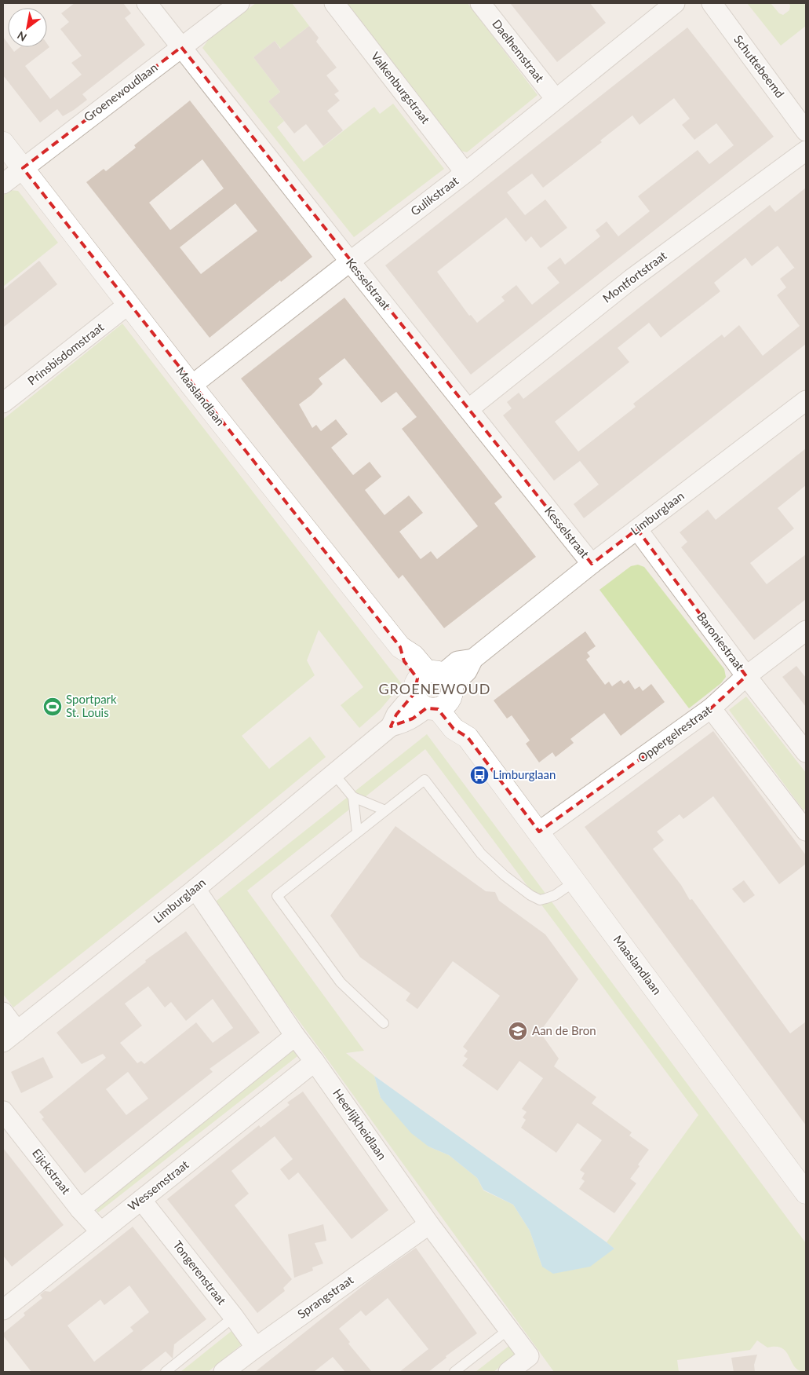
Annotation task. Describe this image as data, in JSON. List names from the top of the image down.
{
  "streets": {
    "street": [
      "Daelhemstraat",
      "Schuttebeemd",
      "Valkenburgstraat",
      "Groenewoudlaan",
      "Gulikstraat",
      "Montfortstraat",
      "Kesselstraat",
      "Prinsbisdomstraat",
      "Maaslandlaan",
      "Limburglaan",
      "Baroniestraat",
      "Oppergelrestraat",
      "Heerlijkheidlaan",
      "Eijckstraat",
      "Wessemstraat",
      "Tongerenstraat",
      "Sprangstraat"
    ]
  },
  "crossings": [
    ["Daelhemstraat", "Gulikstraat"],
    ["Valkenburgstraat", "Gulikstraat"],
    ["Groenewoudlaan", "Kesselstraat"],
    ["Groenewoudlaan", "Maaslandlaan"],
    ["Gulikstraat", "Kesselstraat"],
    ["Gulikstraat", "Maaslandlaan"],
    ["Montfortstraat", "Kesselstraat"],
    ["Kesselstraat", "Limburglaan"],
    ["Prinsbisdomstraat", "Maaslandlaan"],
    ["Maaslandlaan", "Limburglaan"],
    ["Maaslandlaan", "Oppergelrestraat"],
    ["Limburglaan", "Baroniestraat"],
    ["Limburglaan", "Heerlijkheidlaan"],
    ["Baroniestraat", "Oppergelrestraat"],
    ["Heerlijkheidlaan", "Wessemstraat"],
    ["Heerlijkheidlaan", "Sprangstraat"],
    ["Eijckstraat", "Wessemstraat"],
    ["Wessemstraat", "Tongerenstraat"],
    ["Tongerenstraat", "Sprangstraat"]
  ],
  "districts": ["GROENEWOUD"],
  "places": {
    "sports": ["Sportpark St. Louis"],
    "bus stop": ["Limburglaan"],
    "school or university": ["Aan de Bron"]
  },
  "north": "bottom left"
}
